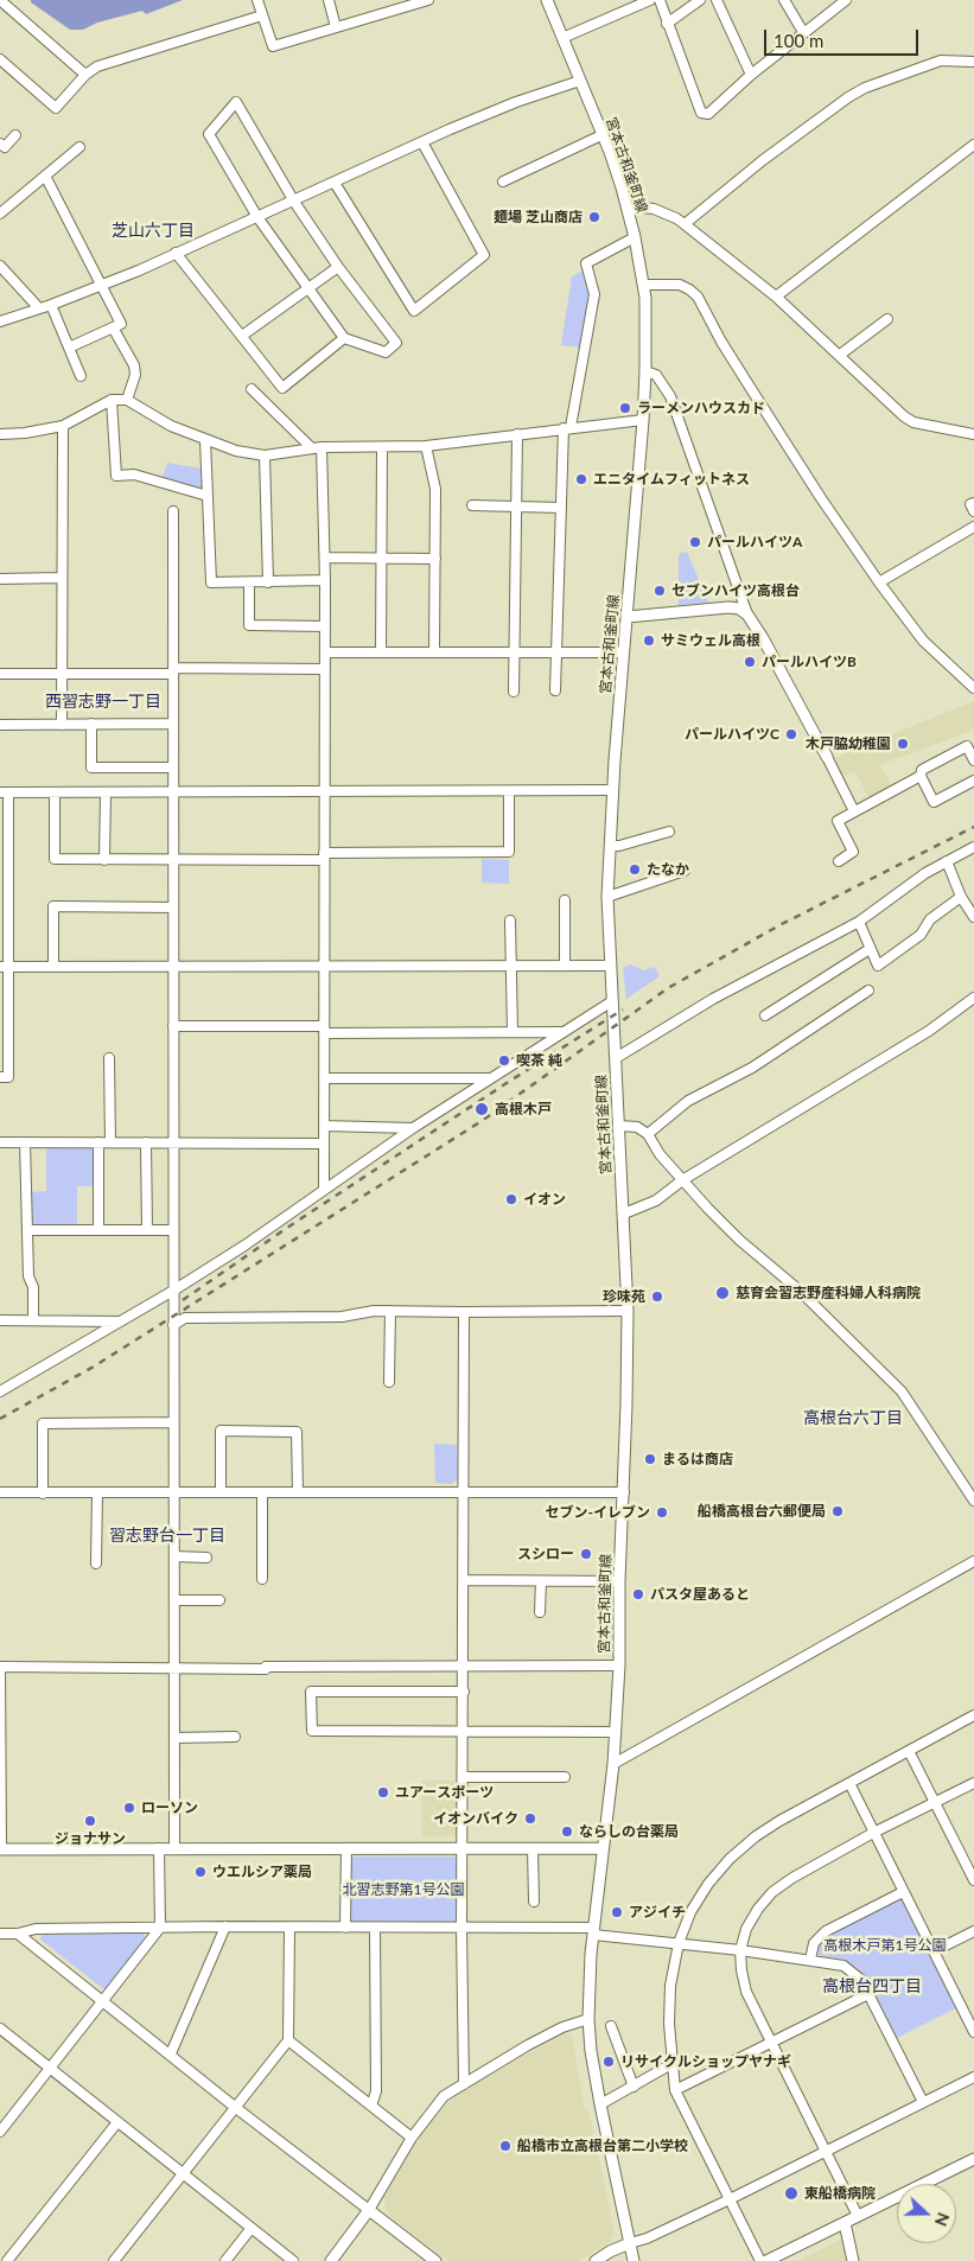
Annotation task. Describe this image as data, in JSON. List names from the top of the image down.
{
  "streets": {
    "street": ["宮本古和釜町線"]
  },
  "districts": [
    "芝山六丁目",
    "西習志野一丁目",
    "高根台六丁目",
    "習志野台一丁目",
    "高根台四丁目"
  ],
  "parks": ["北習志野第1号公園", "高根木戸第1号公園"],
  "places": [
    "麺場 芝山商店",
    "ラーメンハウスカド",
    "エニタイムフィットネス",
    "パールハイツA",
    "セブンハイツ高根台",
    "サミウェル高根",
    "パールハイツB",
    "パールハイツC",
    "木戸脇幼稚園",
    "たなか",
    "喫茶 純",
    "高根木戸",
    "イオン",
    "慈育会習志野産科婦人科病院",
    "珍味苑",
    "まるは商店",
    "船橋高根台六郵便局",
    "セブン-イレブン",
    "スシロー",
    "パスタ屋あると",
    "ユアースポーツ",
    "ローソン",
    "イオンバイク",
    "ジョナサン",
    "ならしの台薬局",
    "ウエルシア薬局",
    "アジイチ",
    "リサイクルショップヤナギ",
    "船橋市立高根台第二小学校",
    "東船橋病院"
  ],
  "scale_bar": "100 m",
  "north": "right"
}
